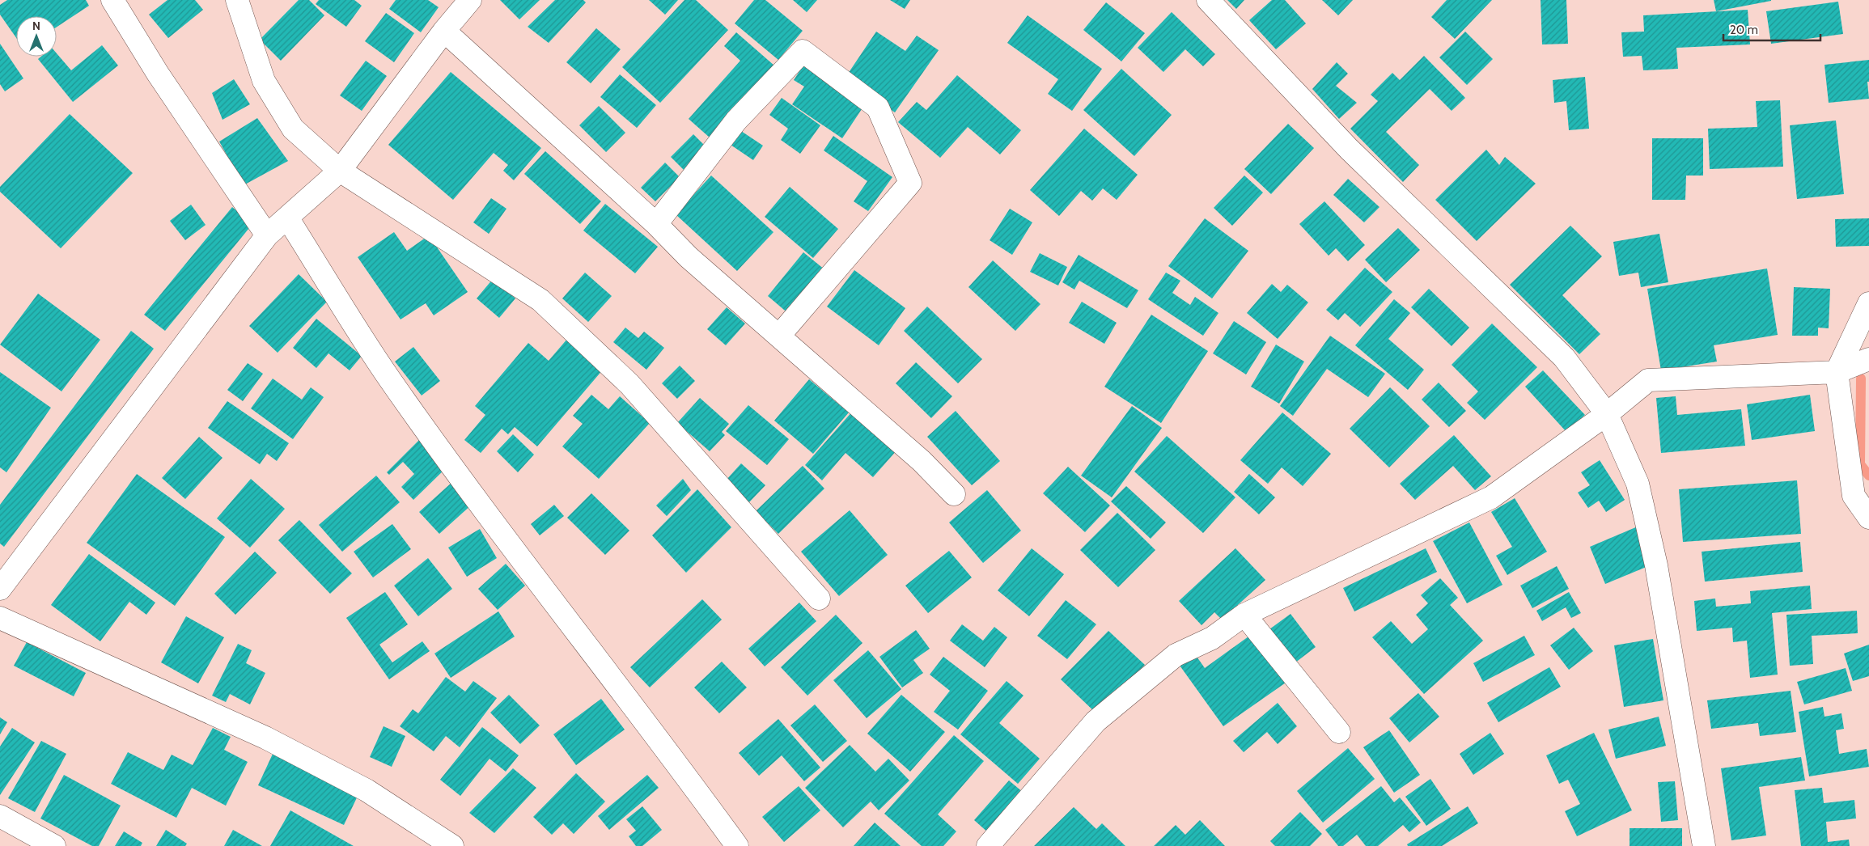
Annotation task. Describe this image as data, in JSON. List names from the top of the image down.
{
  "scale_bar": "20 m",
  "north": "top"
}
